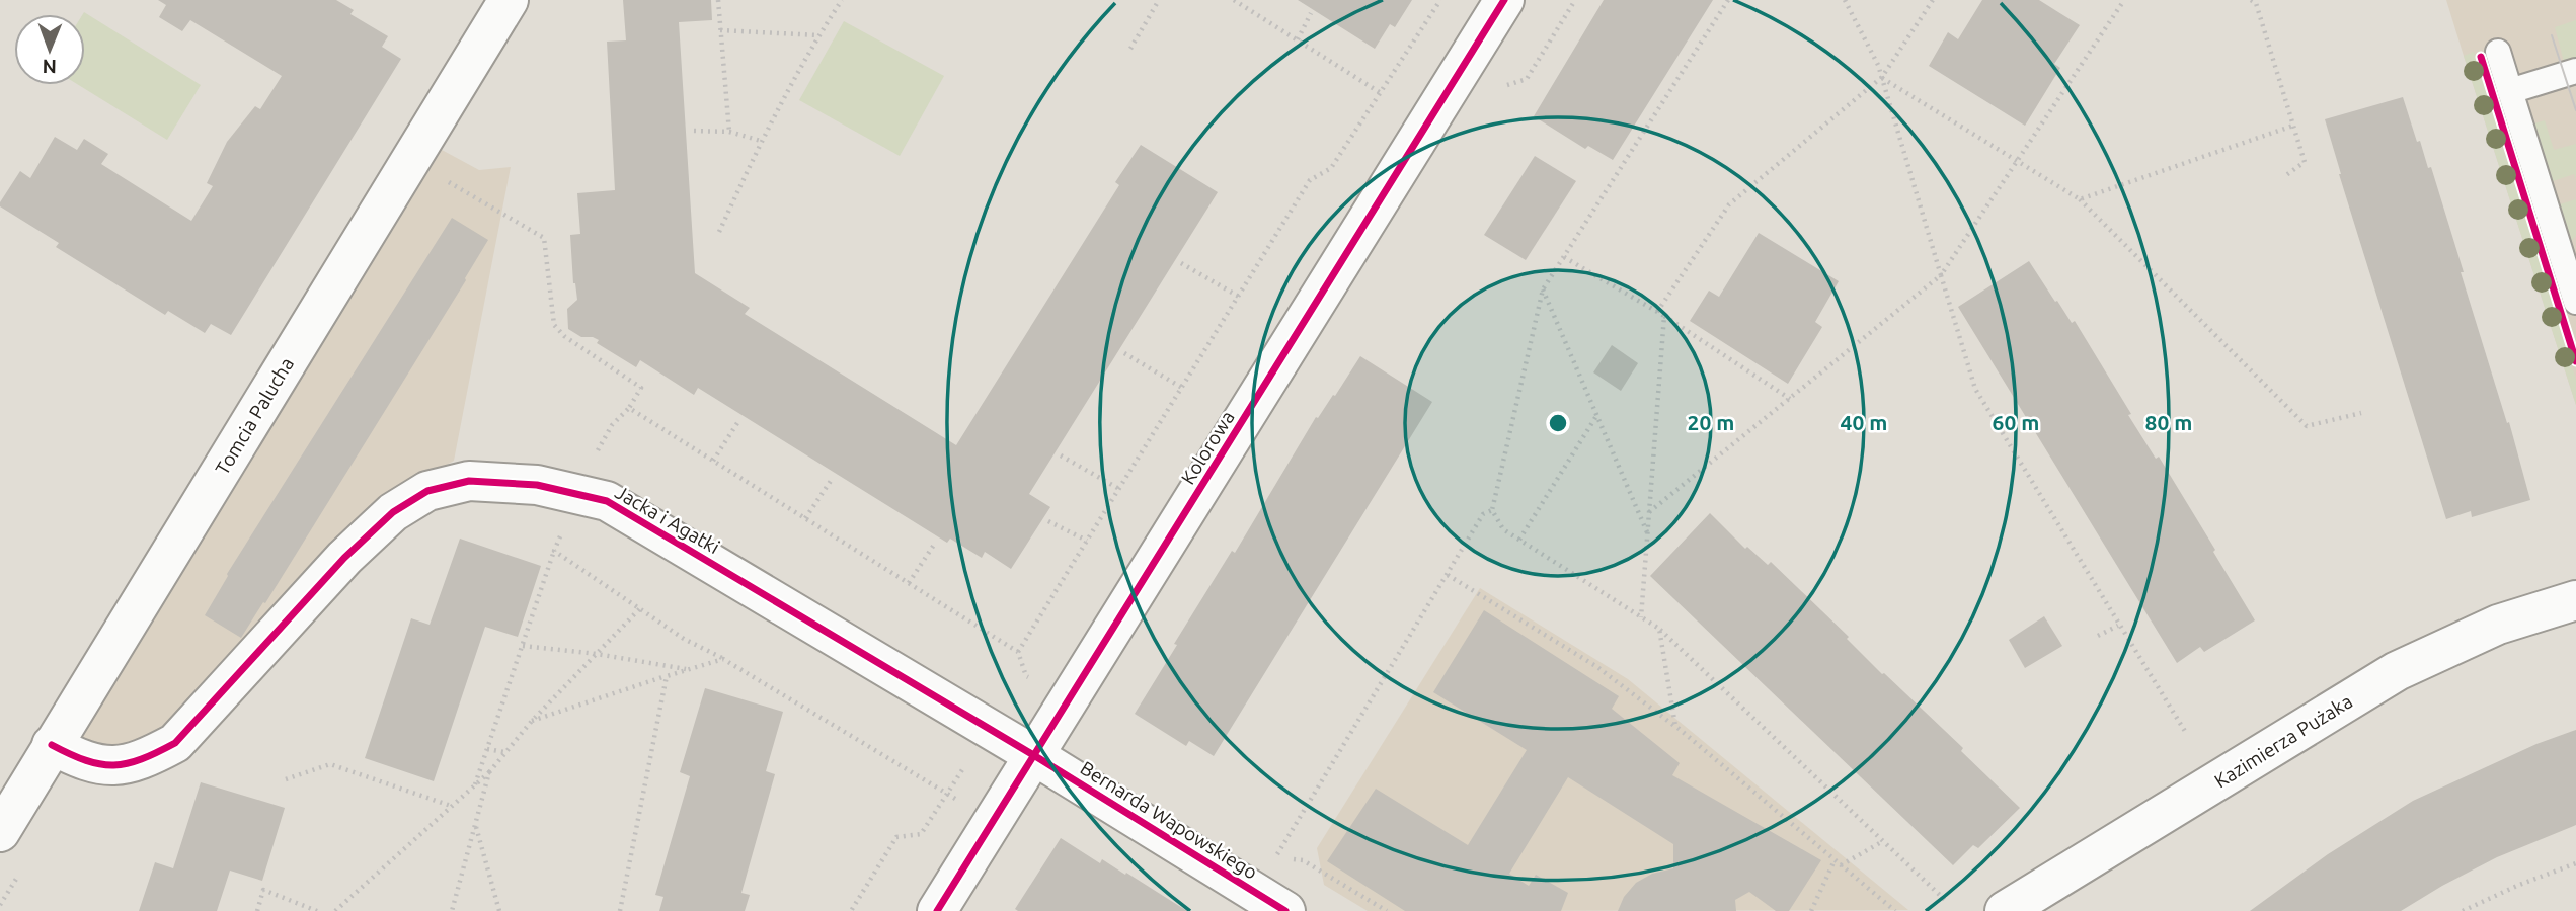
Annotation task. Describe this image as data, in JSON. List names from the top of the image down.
{
  "streets": {
    "street": [
      "Tomcia Palucha",
      "Kolorowa",
      "Jacka i Agatki",
      "Kazimierza Pużaka",
      "Bernarda Wapowskiego"
    ]
  },
  "crossings": [
    ["Tomcia Palucha", "Jacka i Agatki"],
    ["Kolorowa", "Jacka i Agatki"],
    ["Kolorowa", "Bernarda Wapowskiego"],
    ["Jacka i Agatki", "Bernarda Wapowskiego"]
  ],
  "north": "bottom",
  "rings": [
    "20 m",
    "40 m",
    "60 m",
    "80 m"
  ]
}
